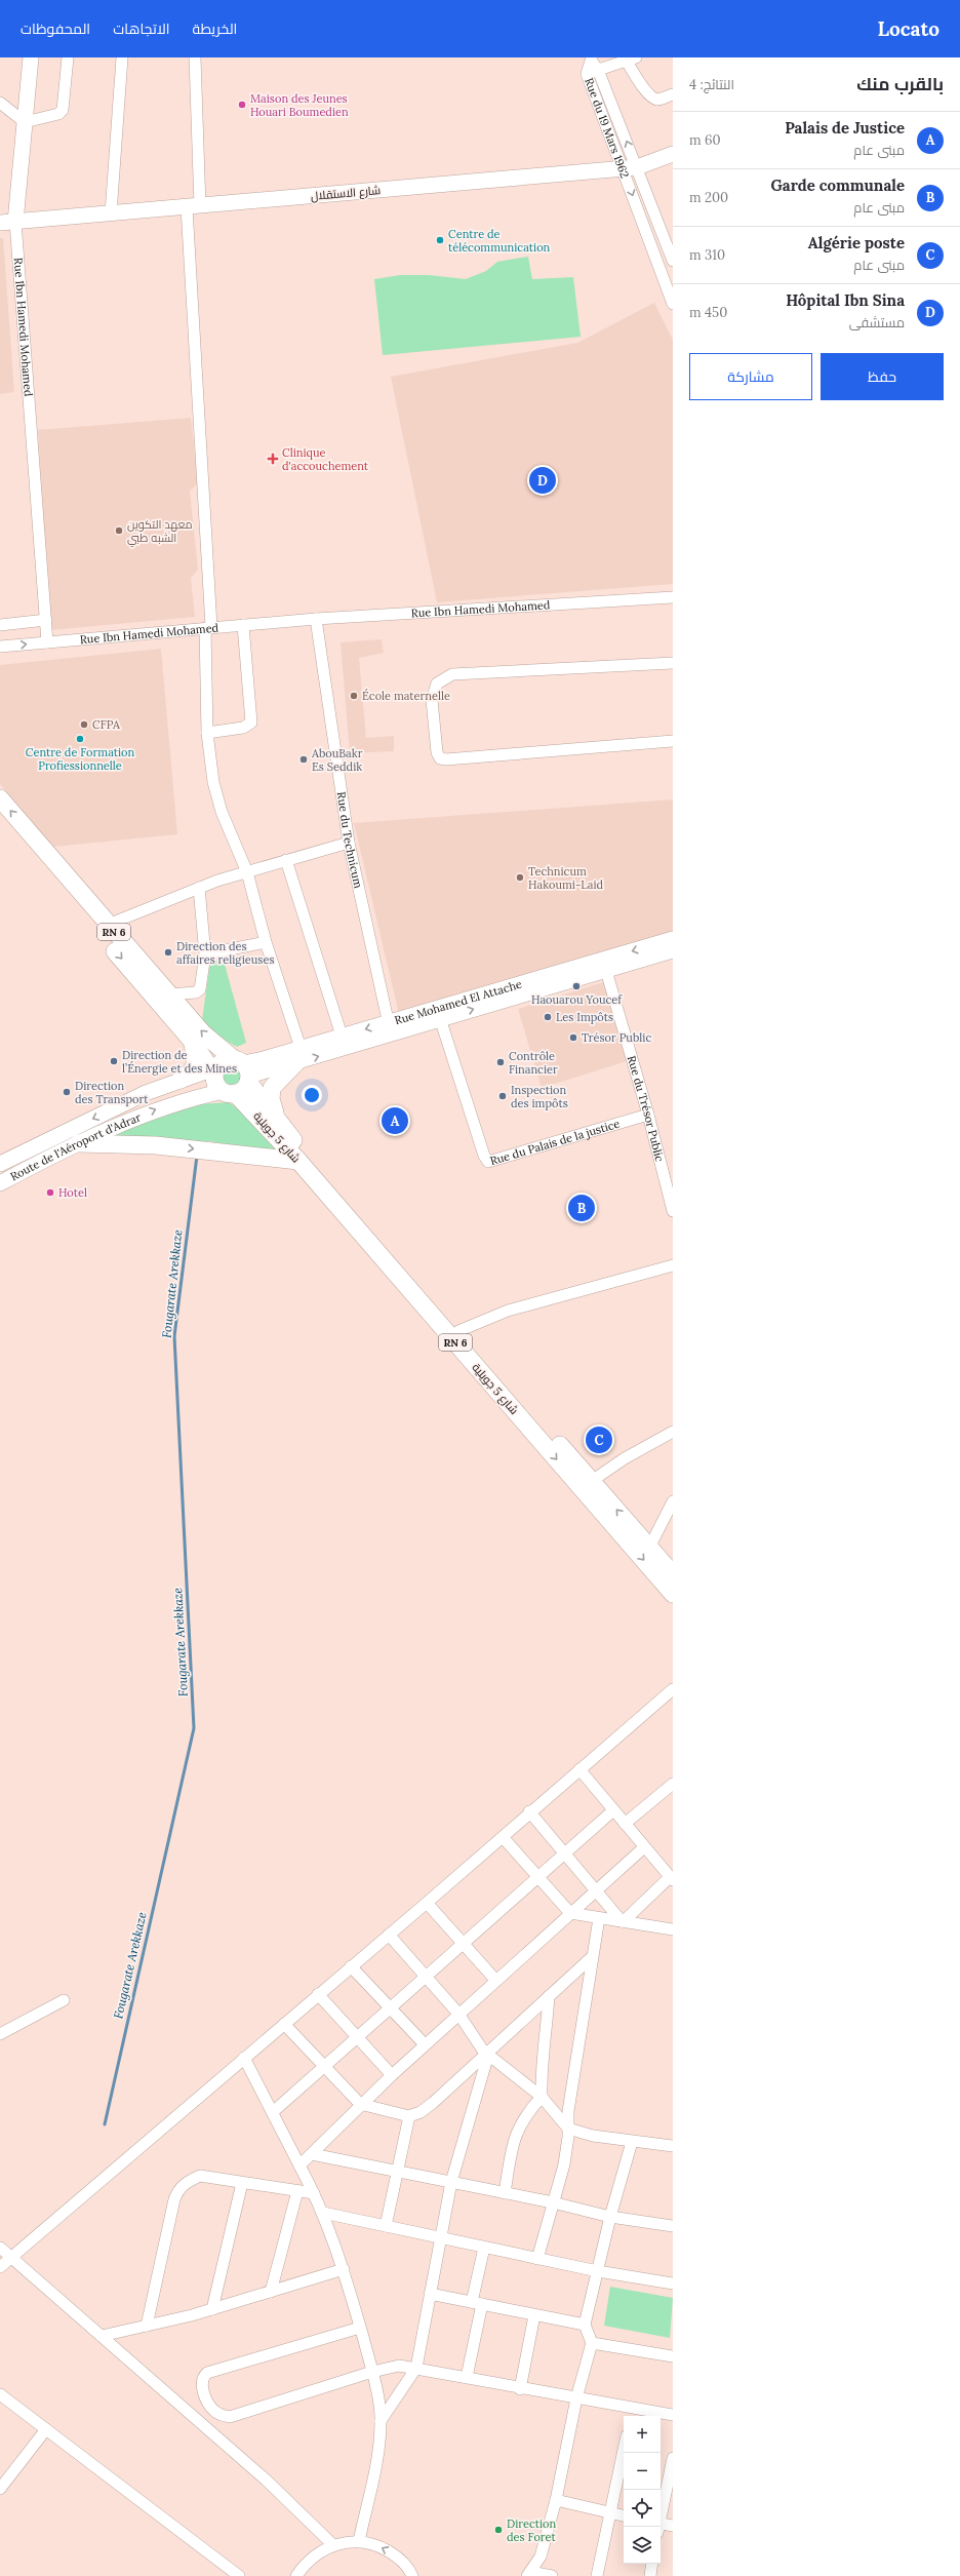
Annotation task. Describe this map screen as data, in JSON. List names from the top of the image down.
{
  "streets": {
    "main road": ["RN 6", "شارع 5 جويلية"],
    "street": [
      "Rue du 19 Mars 1962",
      "شارع الاستقلال",
      "Rue Ibn Hamedi Mohamed",
      "Rue du Technicum",
      "Rue Mohamed El Attache",
      "Rue du Trésor Public",
      "Rue du Palais de la justice",
      "Route de l'Aéroport d'Adrar"
    ]
  },
  "crossings": [
    ["Rue du 19 Mars 1962", "شارع الاستقلال"],
    ["شارع الاستقلال", "Rue Ibn Hamedi Mohamed"],
    ["Rue Ibn Hamedi Mohamed", "Rue du Technicum"],
    ["Rue du Technicum", "Rue Mohamed El Attache"],
    ["RN 6", "Rue Mohamed El Attache"],
    ["RN 6", "شارع 5 جويلية"],
    ["RN 6", "Route de l'Aéroport d'Adrar"],
    ["Rue Mohamed El Attache", "Rue du Trésor Public"],
    ["Rue Mohamed El Attache", "شارع 5 جويلية"],
    ["Rue Mohamed El Attache", "Rue du Palais de la justice"],
    ["Rue Mohamed El Attache", "Route de l'Aéroport d'Adrar"],
    ["Rue du Trésor Public", "Rue du Palais de la justice"],
    ["شارع 5 جويلية", "Route de l'Aéroport d'Adrar"]
  ],
  "water": ["Fougarate Arekkaze"],
  "places": {
    "other": [
      "Maison des Jeunes Houari Boumedien",
      "Centre de télécommunication",
      "معهد التكوين الشبه طبي",
      "École maternelle",
      "CFPA",
      "Centre de Formation Profiessionnelle",
      "AbouBakr Es Seddik",
      "Technicum Hakoumi-Laid",
      "Direction des affaires religieuses",
      "Haouarou Youcef",
      "Les Impôts",
      "Trésor Public",
      "Direction de l’Énergie et des Mines",
      "Contrôle Financier",
      "Direction des Transport",
      "Inspection des impôts",
      "Hotel",
      "Direction des Foret"
    ],
    "health": ["Clinique d'accouchement"]
  },
  "page": {
    "header": "Locato",
    "nav": ["الخريطة", "الاتجاهات", "المحفوظات"],
    "heading": ["بالقرب منك", "النتائج: 4"],
    "list": [
      {
        "mark": "A",
        "name": "Palais de Justice",
        "note": "مبنى عام",
        "value": "60 m"
      },
      {
        "mark": "B",
        "name": "Garde communale",
        "note": "مبنى عام",
        "value": "200 m"
      },
      {
        "mark": "C",
        "name": "Algérie poste",
        "note": "مبنى عام",
        "value": "310 m"
      },
      {
        "mark": "D",
        "name": "Hôpital Ibn Sina",
        "note": "مستشفى",
        "value": "450 m"
      }
    ],
    "buttons": ["حفظ", "مشاركة"],
    "pins": [
      "D",
      "A",
      "B",
      "C"
    ],
    "map_buttons": ["+", "−"]
  }
}
